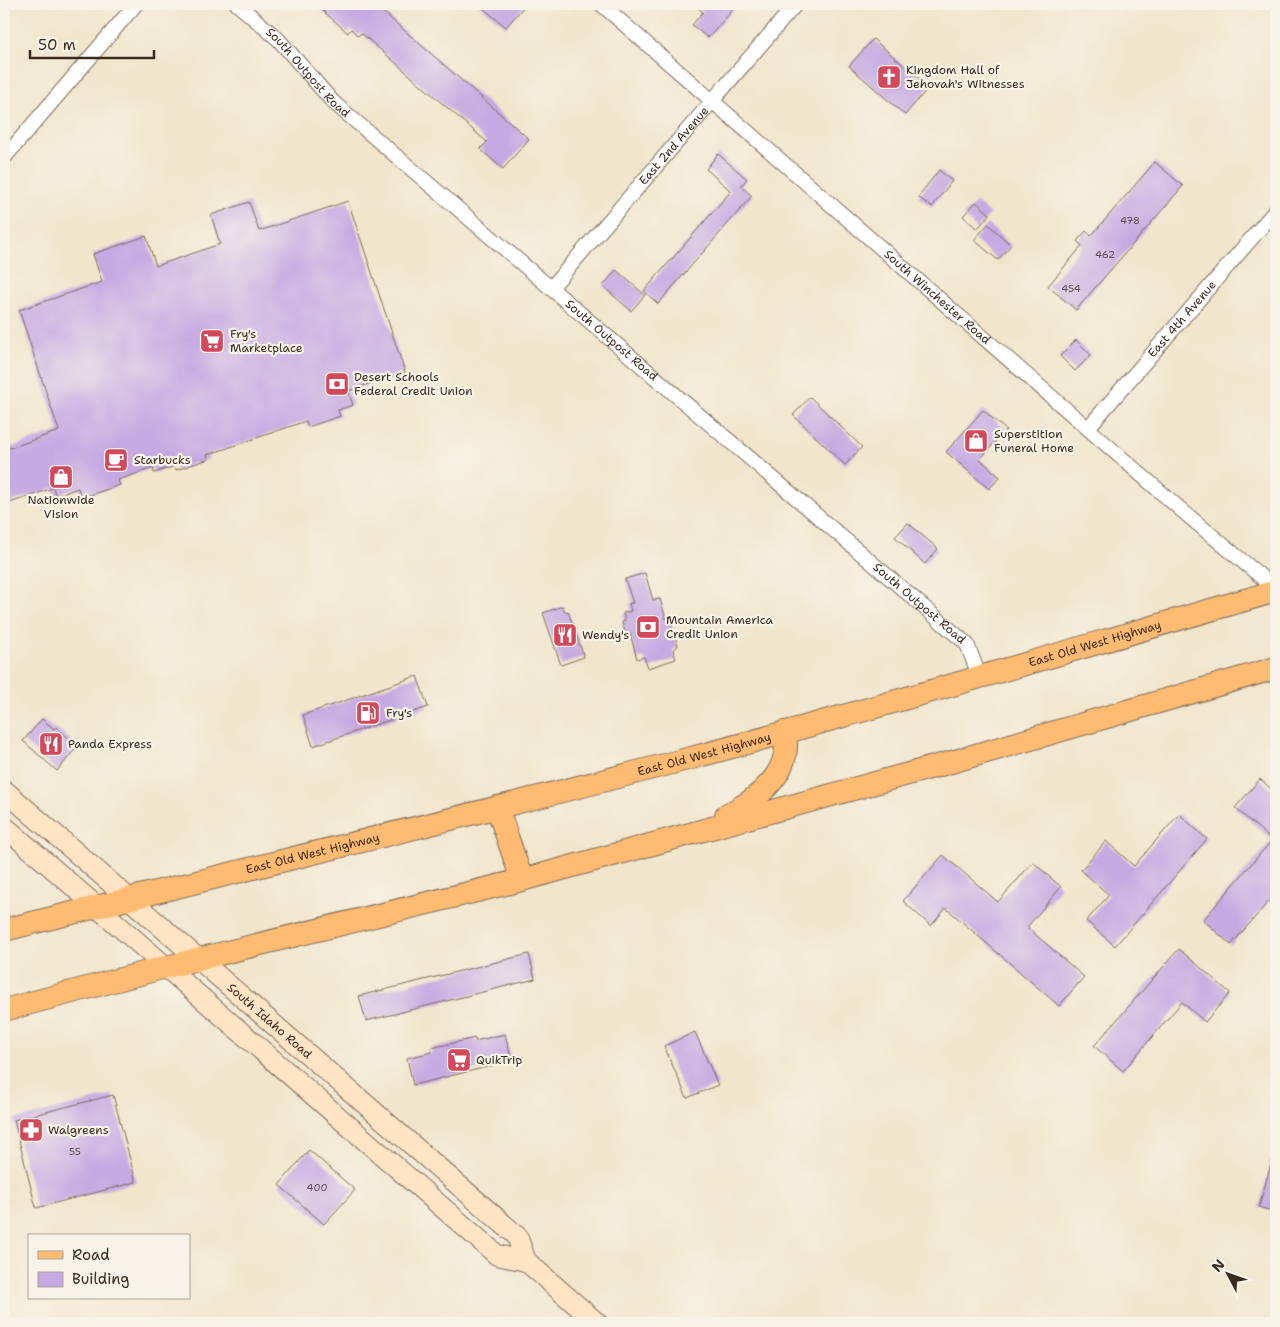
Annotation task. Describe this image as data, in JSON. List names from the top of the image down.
{
  "streets": {
    "main road": ["East Old West Highway", "South Idaho Road"],
    "street": [
      "South Outpost Road",
      "East 2nd Avenue",
      "South Winchester Road",
      "East 4th Avenue"
    ]
  },
  "crossings": [
    ["South Outpost Road", "East 2nd Avenue"],
    ["South Outpost Road", "East Old West Highway"],
    ["East 2nd Avenue", "South Winchester Road"],
    ["South Winchester Road", "East 4th Avenue"],
    ["South Winchester Road", "East Old West Highway"],
    ["East Old West Highway", "South Idaho Road"]
  ],
  "places": {
    "church": ["Kingdom Hall of Jehovah's Witnesses"],
    "supermarket": ["Fry's Marketplace", "QuikTrip"],
    "bank": ["Desert Schools Federal Credit Union", "Mountain America Credit Union"],
    "shop": ["Superstition Funeral Home", "Nationwide Vision"],
    "cafe": ["Starbucks"],
    "restaurant": ["Wendy's", "Panda Express"],
    "fuel station": ["Fry's"],
    "pharmacy": ["Walgreens"]
  },
  "house_numbers": [
    "478",
    "462",
    "454",
    "55",
    "400"
  ],
  "legend": ["Road", "Building"],
  "scale_bar": "50 m",
  "north": "top left"
}
